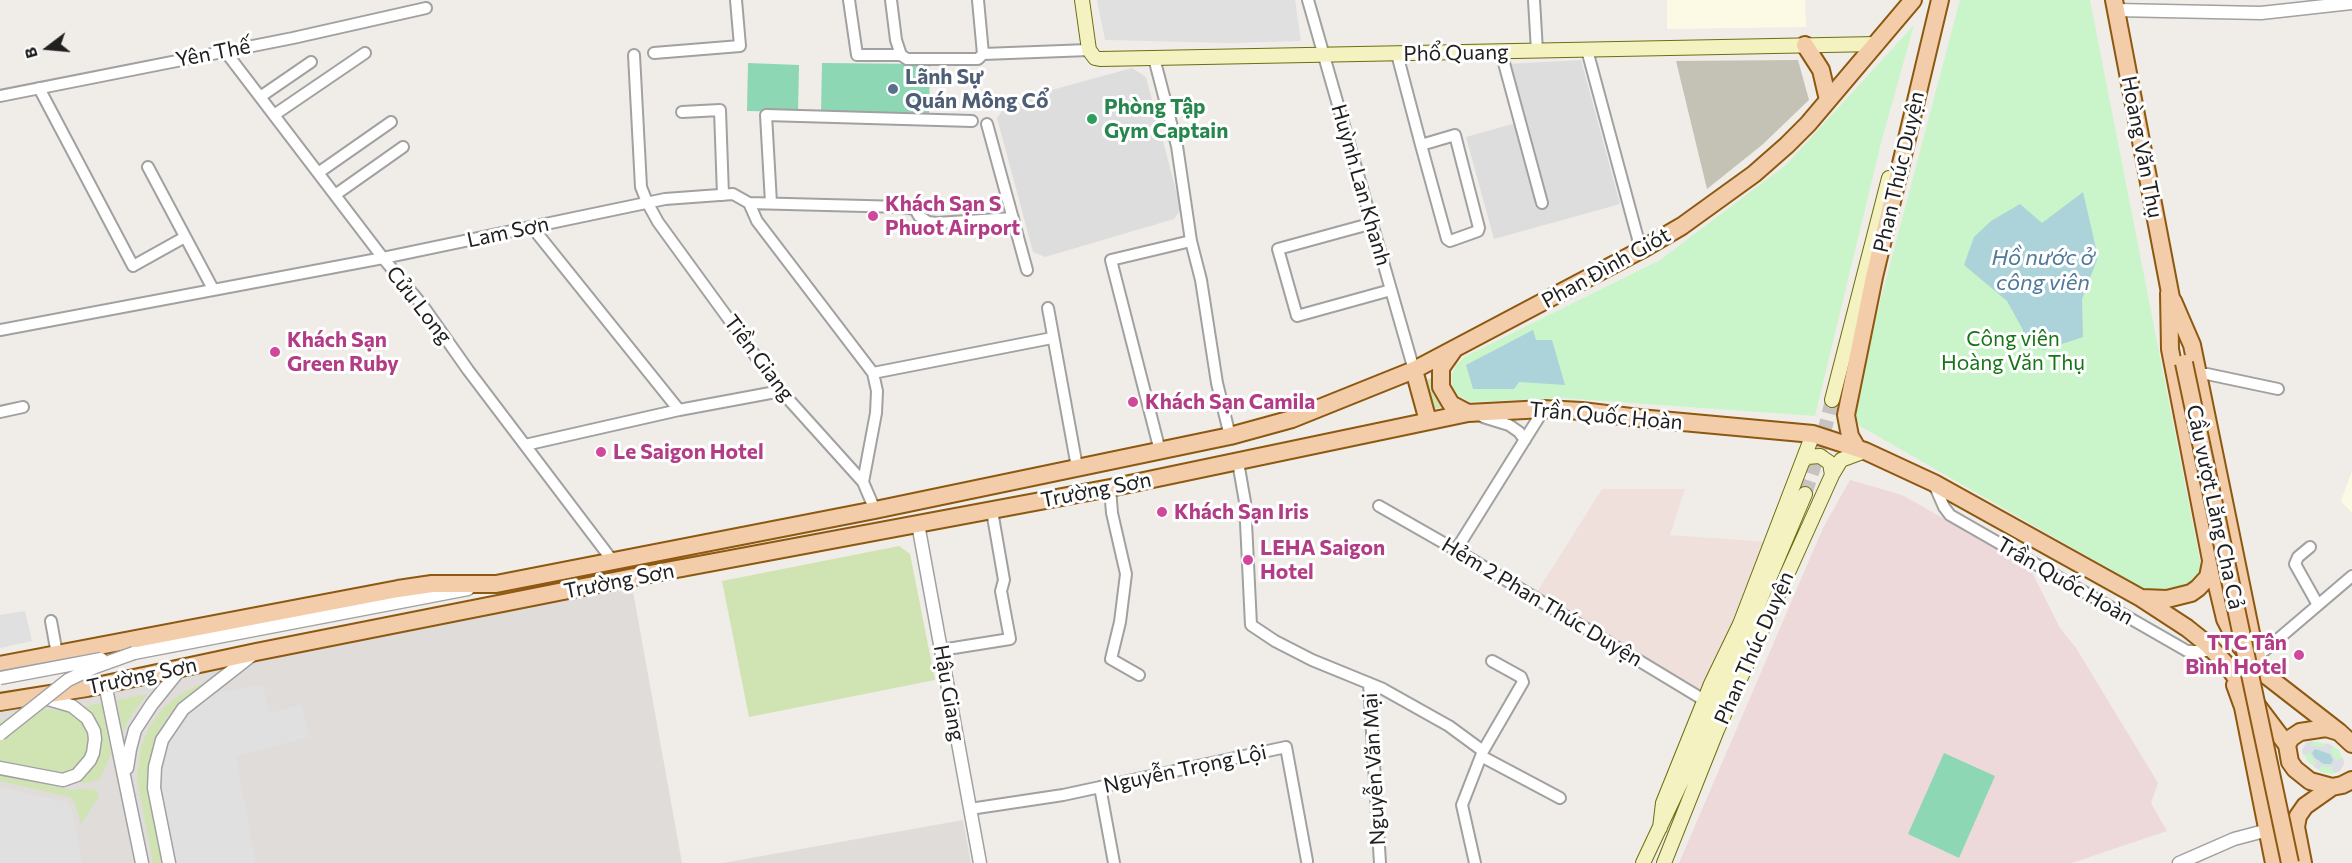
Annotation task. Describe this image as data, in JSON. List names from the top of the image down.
{
  "streets": {
    "main road": [
      "Phổ Quang",
      "Hoàng Văn Thụ",
      "Phan Thúc Duyện",
      "Phan Đình Giót",
      "Trần Quốc Hoàn",
      "Trường Sơn",
      "Cầu vượt Lăng Cha Cả"
    ],
    "street": [
      "Yên Thế",
      "Huỳnh Lan Khanh",
      "Lam Sơn",
      "Cửu Long",
      "Tiền Giang",
      "Hẻm 2 Phan Thúc Duyện",
      "Hậu Giang",
      "Nguyễn Trọng Lội",
      "Nguyễn Văn Mại"
    ]
  },
  "crossings": [
    ["Yên Thế", "Cửu Long"],
    ["Phổ Quang", "Huỳnh Lan Khanh"],
    ["Phổ Quang", "Phan Đình Giót"],
    ["Hoàng Văn Thụ", "Cầu vượt Lăng Cha Cả"],
    ["Phan Thúc Duyện", "Trần Quốc Hoàn"],
    ["Phan Thúc Duyện", "Hẻm 2 Phan Thúc Duyện"],
    ["Huỳnh Lan Khanh", "Phan Đình Giót"],
    ["Lam Sơn", "Cửu Long"],
    ["Lam Sơn", "Tiền Giang"],
    ["Phan Đình Giót", "Trường Sơn"],
    ["Cửu Long", "Trường Sơn"],
    ["Tiền Giang", "Trường Sơn"],
    ["Trần Quốc Hoàn", "Trường Sơn"],
    ["Trần Quốc Hoàn", "Nguyễn Văn Mại"],
    ["Trường Sơn", "Hậu Giang"],
    ["Trường Sơn", "Nguyễn Văn Mại"],
    ["Hậu Giang", "Nguyễn Trọng Lội"]
  ],
  "water": ["Hồ nước ở công viên"],
  "parks": ["Công viên Hoàng Văn Thụ"],
  "places": [
    "Lãnh Sự Quán Mông Cổ",
    "Phòng Tập Gym Captain",
    "Khách Sạn S Phuot Airport",
    "Khách Sạn Green Ruby",
    "Khách Sạn Camila",
    "Le Saigon Hotel",
    "Khách Sạn Iris",
    "LEHA Saigon Hotel",
    "TTC Tân Bình Hotel"
  ],
  "north": "left"
}
